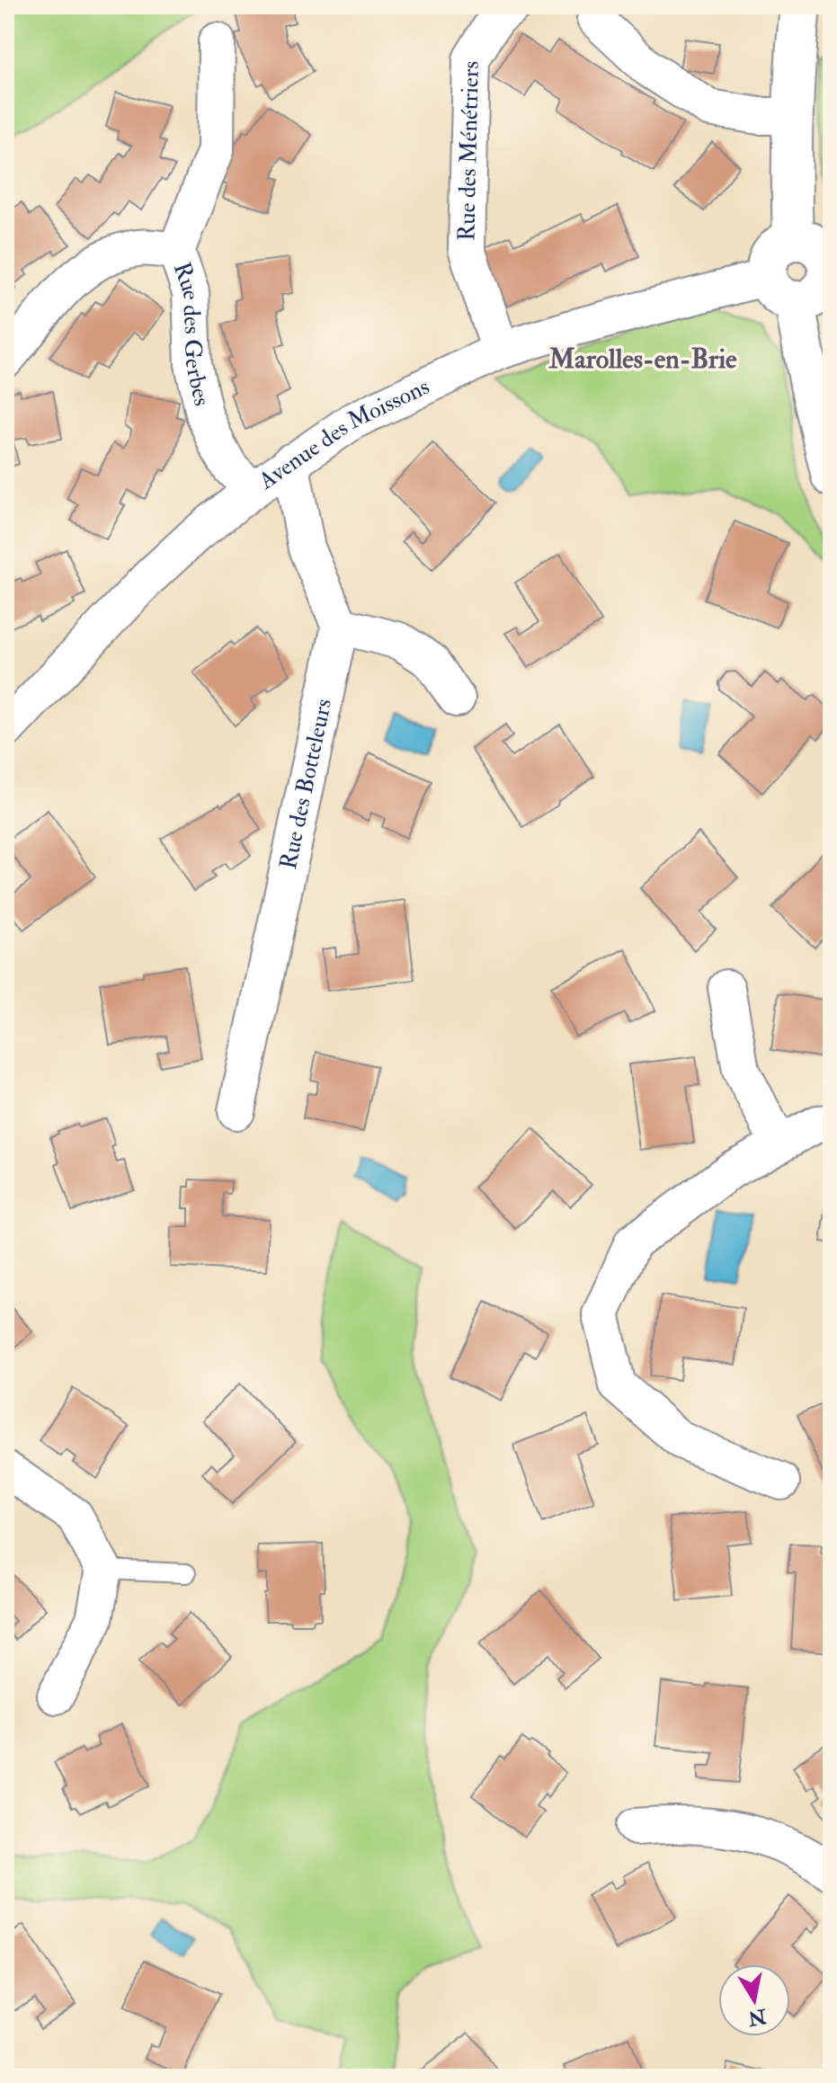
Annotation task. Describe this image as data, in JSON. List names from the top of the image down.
{
  "streets": {
    "street": [
      "Rue des Ménétriers",
      "Rue des Gerbes",
      "Avenue des Moissons",
      "Rue des Botteleurs"
    ]
  },
  "crossings": [
    ["Rue des Ménétriers", "Avenue des Moissons"],
    ["Rue des Gerbes", "Avenue des Moissons"]
  ],
  "districts": ["Marolles-en-Brie"],
  "north": "bottom"
}
